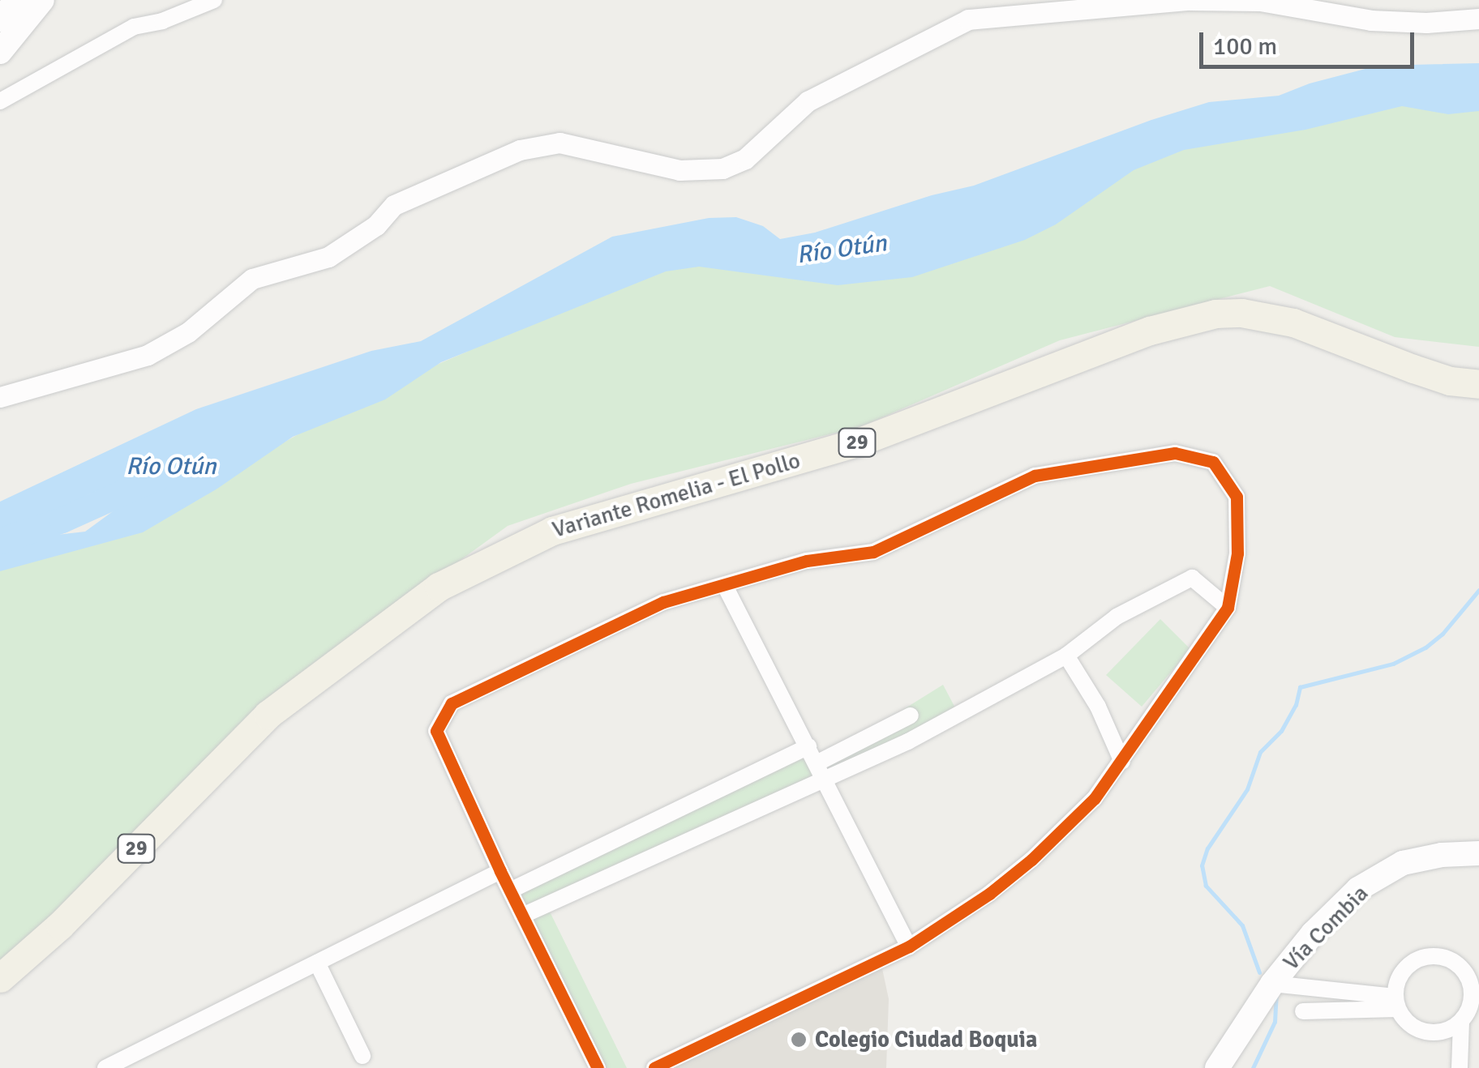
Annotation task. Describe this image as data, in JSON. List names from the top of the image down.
{
  "streets": {
    "highway": ["29", "Variante Romelia - El Pollo"],
    "main road": ["Vía Combia"]
  },
  "water": ["Río Otún"],
  "places": ["Colegio Ciudad Boquia"],
  "scale_bar": "100 m"
}
